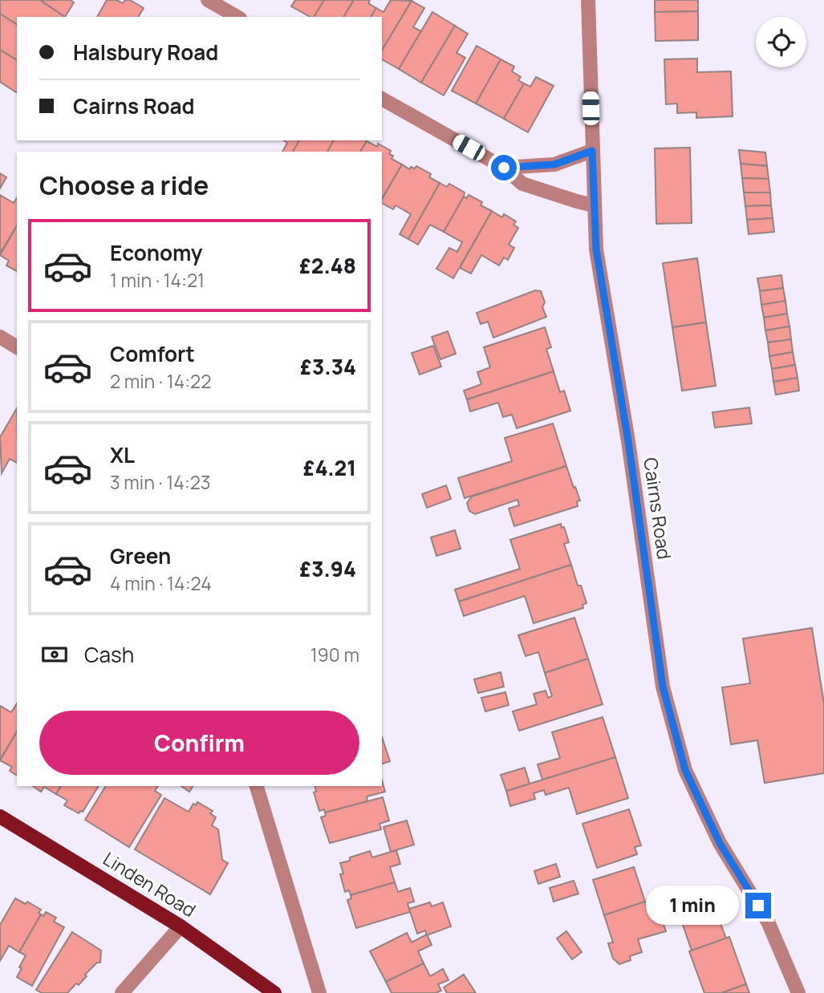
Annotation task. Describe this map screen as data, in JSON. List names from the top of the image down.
{
  "streets": {
    "main road": ["Linden Road"],
    "street": ["Cairns Road"]
  },
  "page": {
    "banner": ["Halsbury Road", "Cairns Road"],
    "heading": "Choose a ride",
    "list": [
      {
        "name": "Economy",
        "note": "1 min · 14:21",
        "value": "£2.48"
      },
      {
        "name": "Comfort",
        "note": "2 min · 14:22",
        "value": "£3.34"
      },
      {
        "name": "XL",
        "note": "3 min · 14:23",
        "value": "£4.21"
      },
      {
        "name": "Green",
        "note": "4 min · 14:24",
        "value": "£3.94"
      }
    ],
    "pay": ["Cash", "190 m"],
    "buttons": "Confirm",
    "bubble": "1 min"
  }
}
